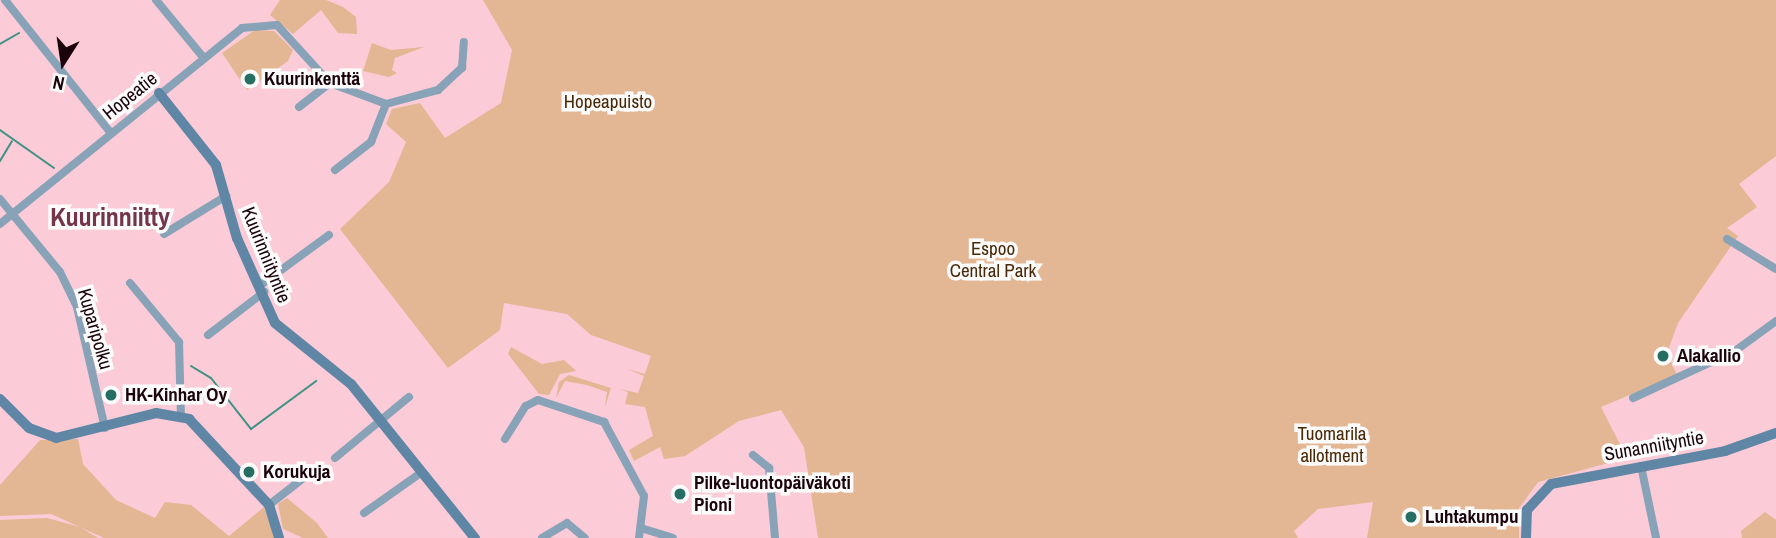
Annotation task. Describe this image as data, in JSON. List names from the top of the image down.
{
  "streets": {
    "street": [
      "Hopeatie",
      "Kuurinniityntie",
      "Kuparipolku",
      "Sunanniityntie"
    ]
  },
  "crossings": [
    ["Hopeatie", "Kuurinniityntie"],
    ["Hopeatie", "Kuparipolku"]
  ],
  "districts": ["Kuurinniitty"],
  "parks": ["Hopeapuisto", "Espoo Central Park", "Tuomarila allotment"],
  "places": [
    "Kuurinkenttä",
    "Alakallio",
    "HK-Kinhar Oy",
    "Korukuja",
    "Pilke-luontopäiväkoti Pioni",
    "Luhtakumpu"
  ],
  "north": "bottom"
}
